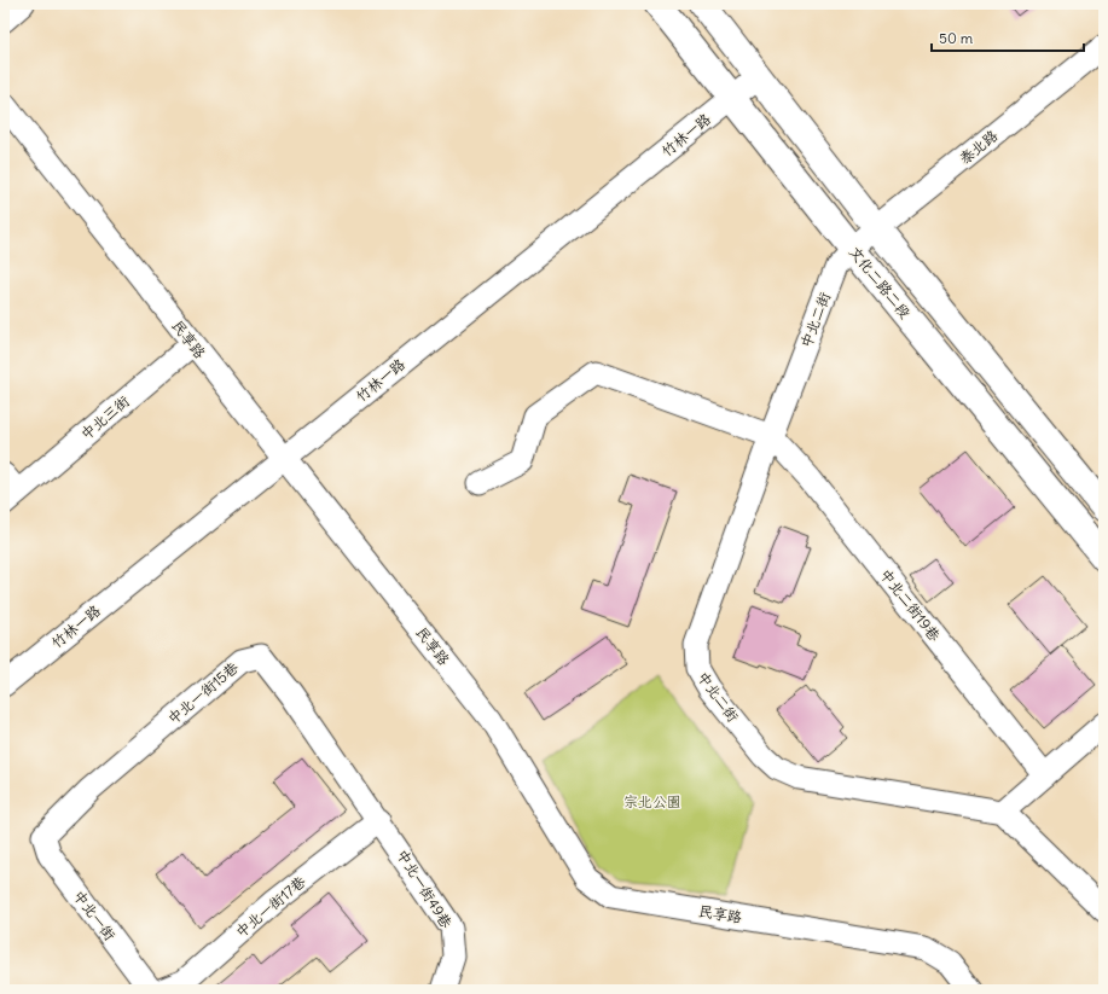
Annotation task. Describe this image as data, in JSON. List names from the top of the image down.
{
  "streets": {
    "street": [
      "竹林一路",
      "泰北路",
      "文化二路二段",
      "中北二街",
      "民享路",
      "中北三街",
      "中北二街19巷",
      "中北一街15巷",
      "中北一街49巷",
      "中北一街17巷",
      "中北一街"
    ]
  },
  "crossings": [
    ["竹林一路", "文化二路二段"],
    ["竹林一路", "民享路"],
    ["泰北路", "文化二路二段"],
    ["泰北路", "中北二街"],
    ["文化二路二段", "中北二街"],
    ["中北二街", "中北二街19巷"],
    ["民享路", "中北三街"],
    ["中北一街15巷", "中北一街49巷"],
    ["中北一街15巷", "中北一街17巷"],
    ["中北一街15巷", "中北一街"],
    ["中北一街49巷", "中北一街17巷"]
  ],
  "parks": ["宗北公園"],
  "scale_bar": "50 m"
}
